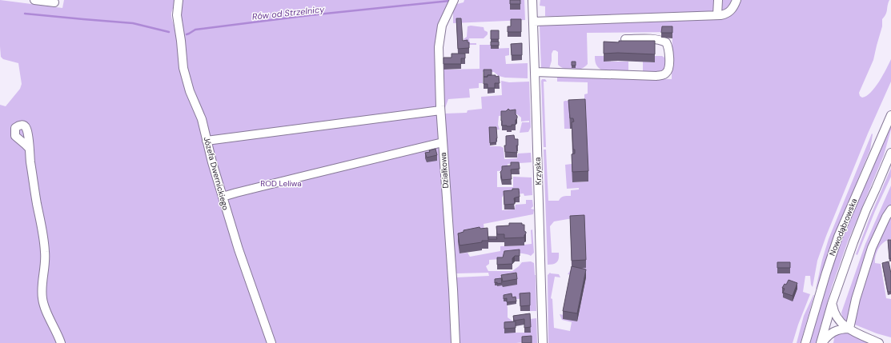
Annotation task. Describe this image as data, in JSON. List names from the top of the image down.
{
  "streets": {
    "street": [
      "Działkowa",
      "Krzyska",
      "Józefa Dwernickiego",
      "Nowodąbrowska"
    ]
  },
  "water": ["Rów od Strzelnicy"],
  "parks": ["ROD Leliwa"]
}
